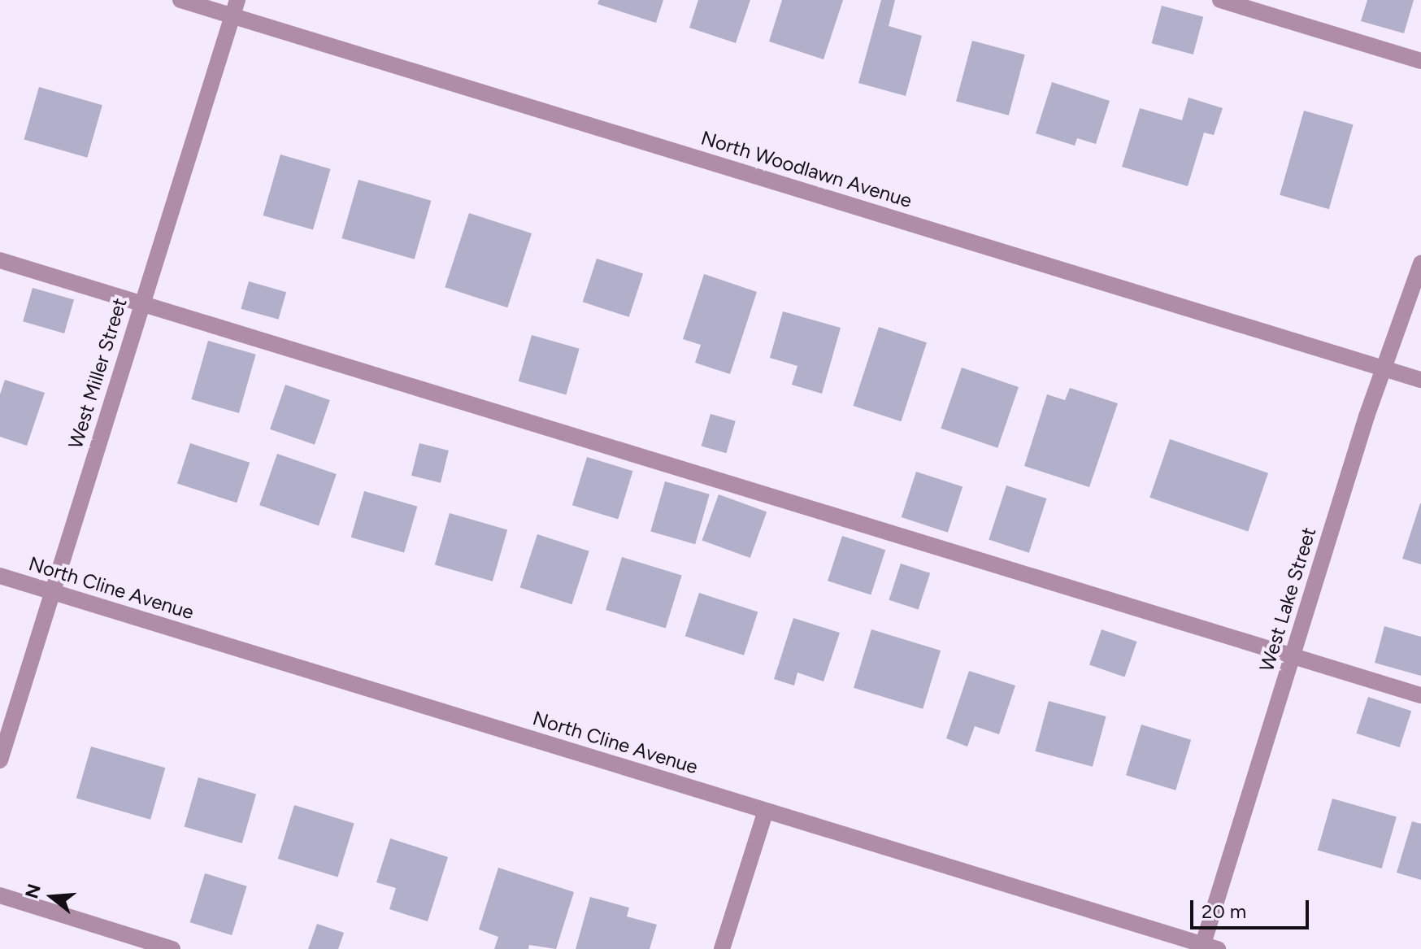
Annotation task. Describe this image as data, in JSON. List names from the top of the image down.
{
  "streets": {
    "street": [
      "North Woodlawn Avenue",
      "West Miller Street",
      "North Cline Avenue",
      "West Lake Street"
    ]
  },
  "crossings": [
    ["North Woodlawn Avenue", "West Miller Street"],
    ["North Woodlawn Avenue", "West Lake Street"],
    ["West Miller Street", "North Cline Avenue"],
    ["North Cline Avenue", "West Lake Street"]
  ],
  "scale_bar": "20 m",
  "north": "left"
}
